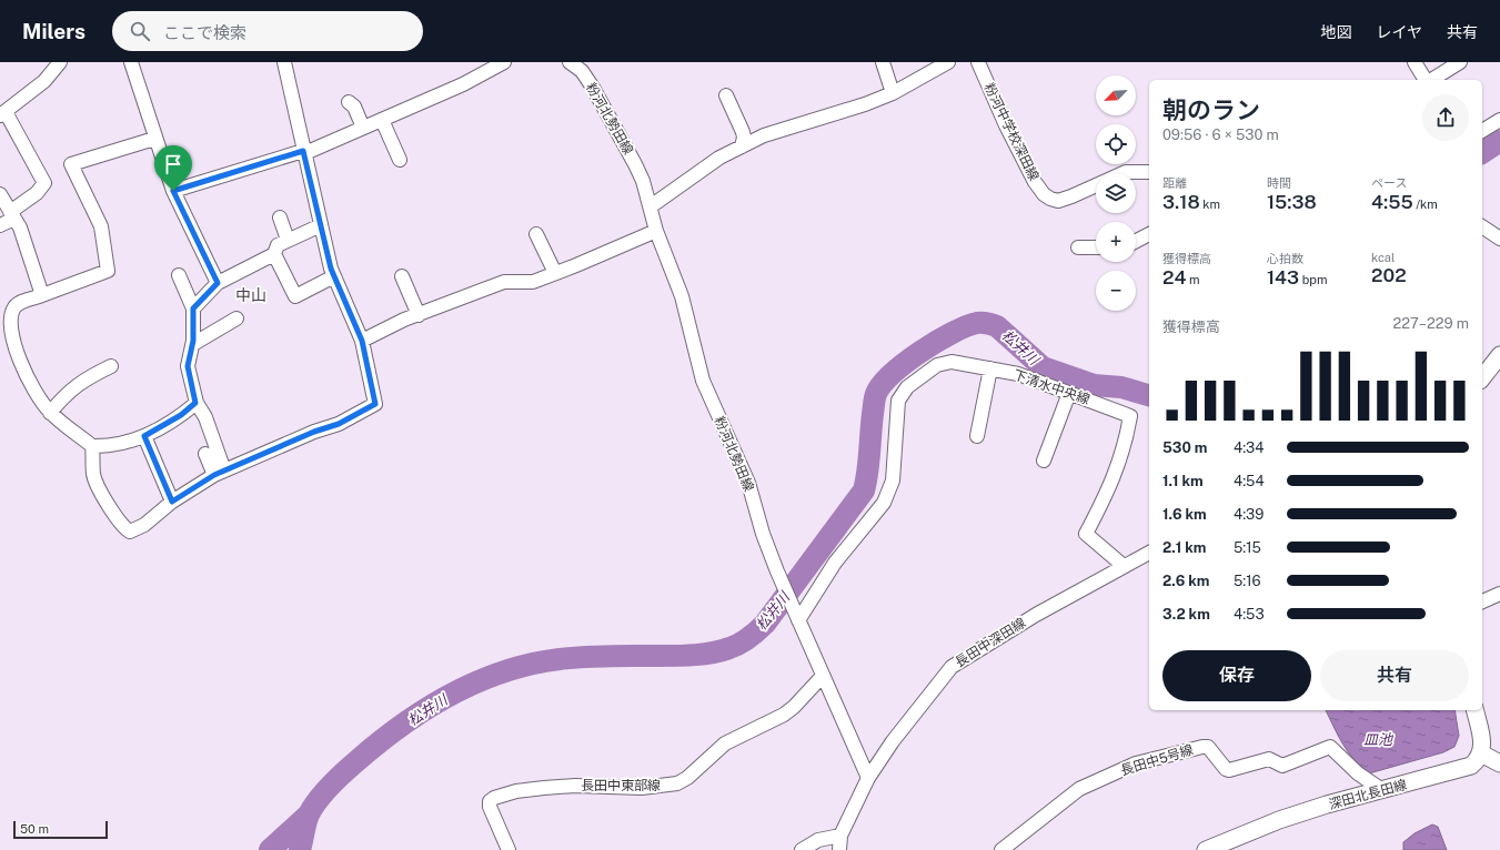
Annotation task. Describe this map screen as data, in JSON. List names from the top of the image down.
{
  "streets": {
    "street": [
      "粉河北勢田線",
      "粉河中学校深田線",
      "下清水中央線",
      "長田中深田線",
      "長田中5号線",
      "長田中東部線",
      "深田北長田線"
    ]
  },
  "crossings": [
    ["粉河北勢田線", "下清水中央線"],
    ["粉河北勢田線", "長田中深田線"],
    ["粉河北勢田線", "長田中東部線"],
    ["下清水中央線", "長田中深田線"],
    ["長田中5号線", "深田北長田線"]
  ],
  "districts": ["中山"],
  "water": ["松井川", "皿池"],
  "scale_bar": "50 m",
  "north": "bottom left",
  "page": {
    "header": "Milers",
    "search": "ここで検索",
    "nav": ["地図", "レイヤ", "共有"],
    "map_buttons": ["+", "−"],
    "heading": ["朝のラン", "09:56 · 6 × 530 m"],
    "stats": [
      ["距離", "3.18 km"],
      ["時間", "15:38"],
      ["ペース", "4:55 /km"],
      ["獲得標高", "24 m"],
      ["心拍数", "143 bpm"],
      ["kcal", "202"]
    ],
    "chart": ["獲得標高", "227–229 m"],
    "list": [
      {
        "name": "530 m",
        "note": "4:34"
      },
      {
        "name": "1.1 km",
        "note": "4:54"
      },
      {
        "name": "1.6 km",
        "note": "4:39"
      },
      {
        "name": "2.1 km",
        "note": "5:15"
      },
      {
        "name": "2.6 km",
        "note": "5:16"
      },
      {
        "name": "3.2 km",
        "note": "4:53"
      }
    ],
    "buttons": ["保存", "共有"],
    "scale": "50 m"
  }
}
